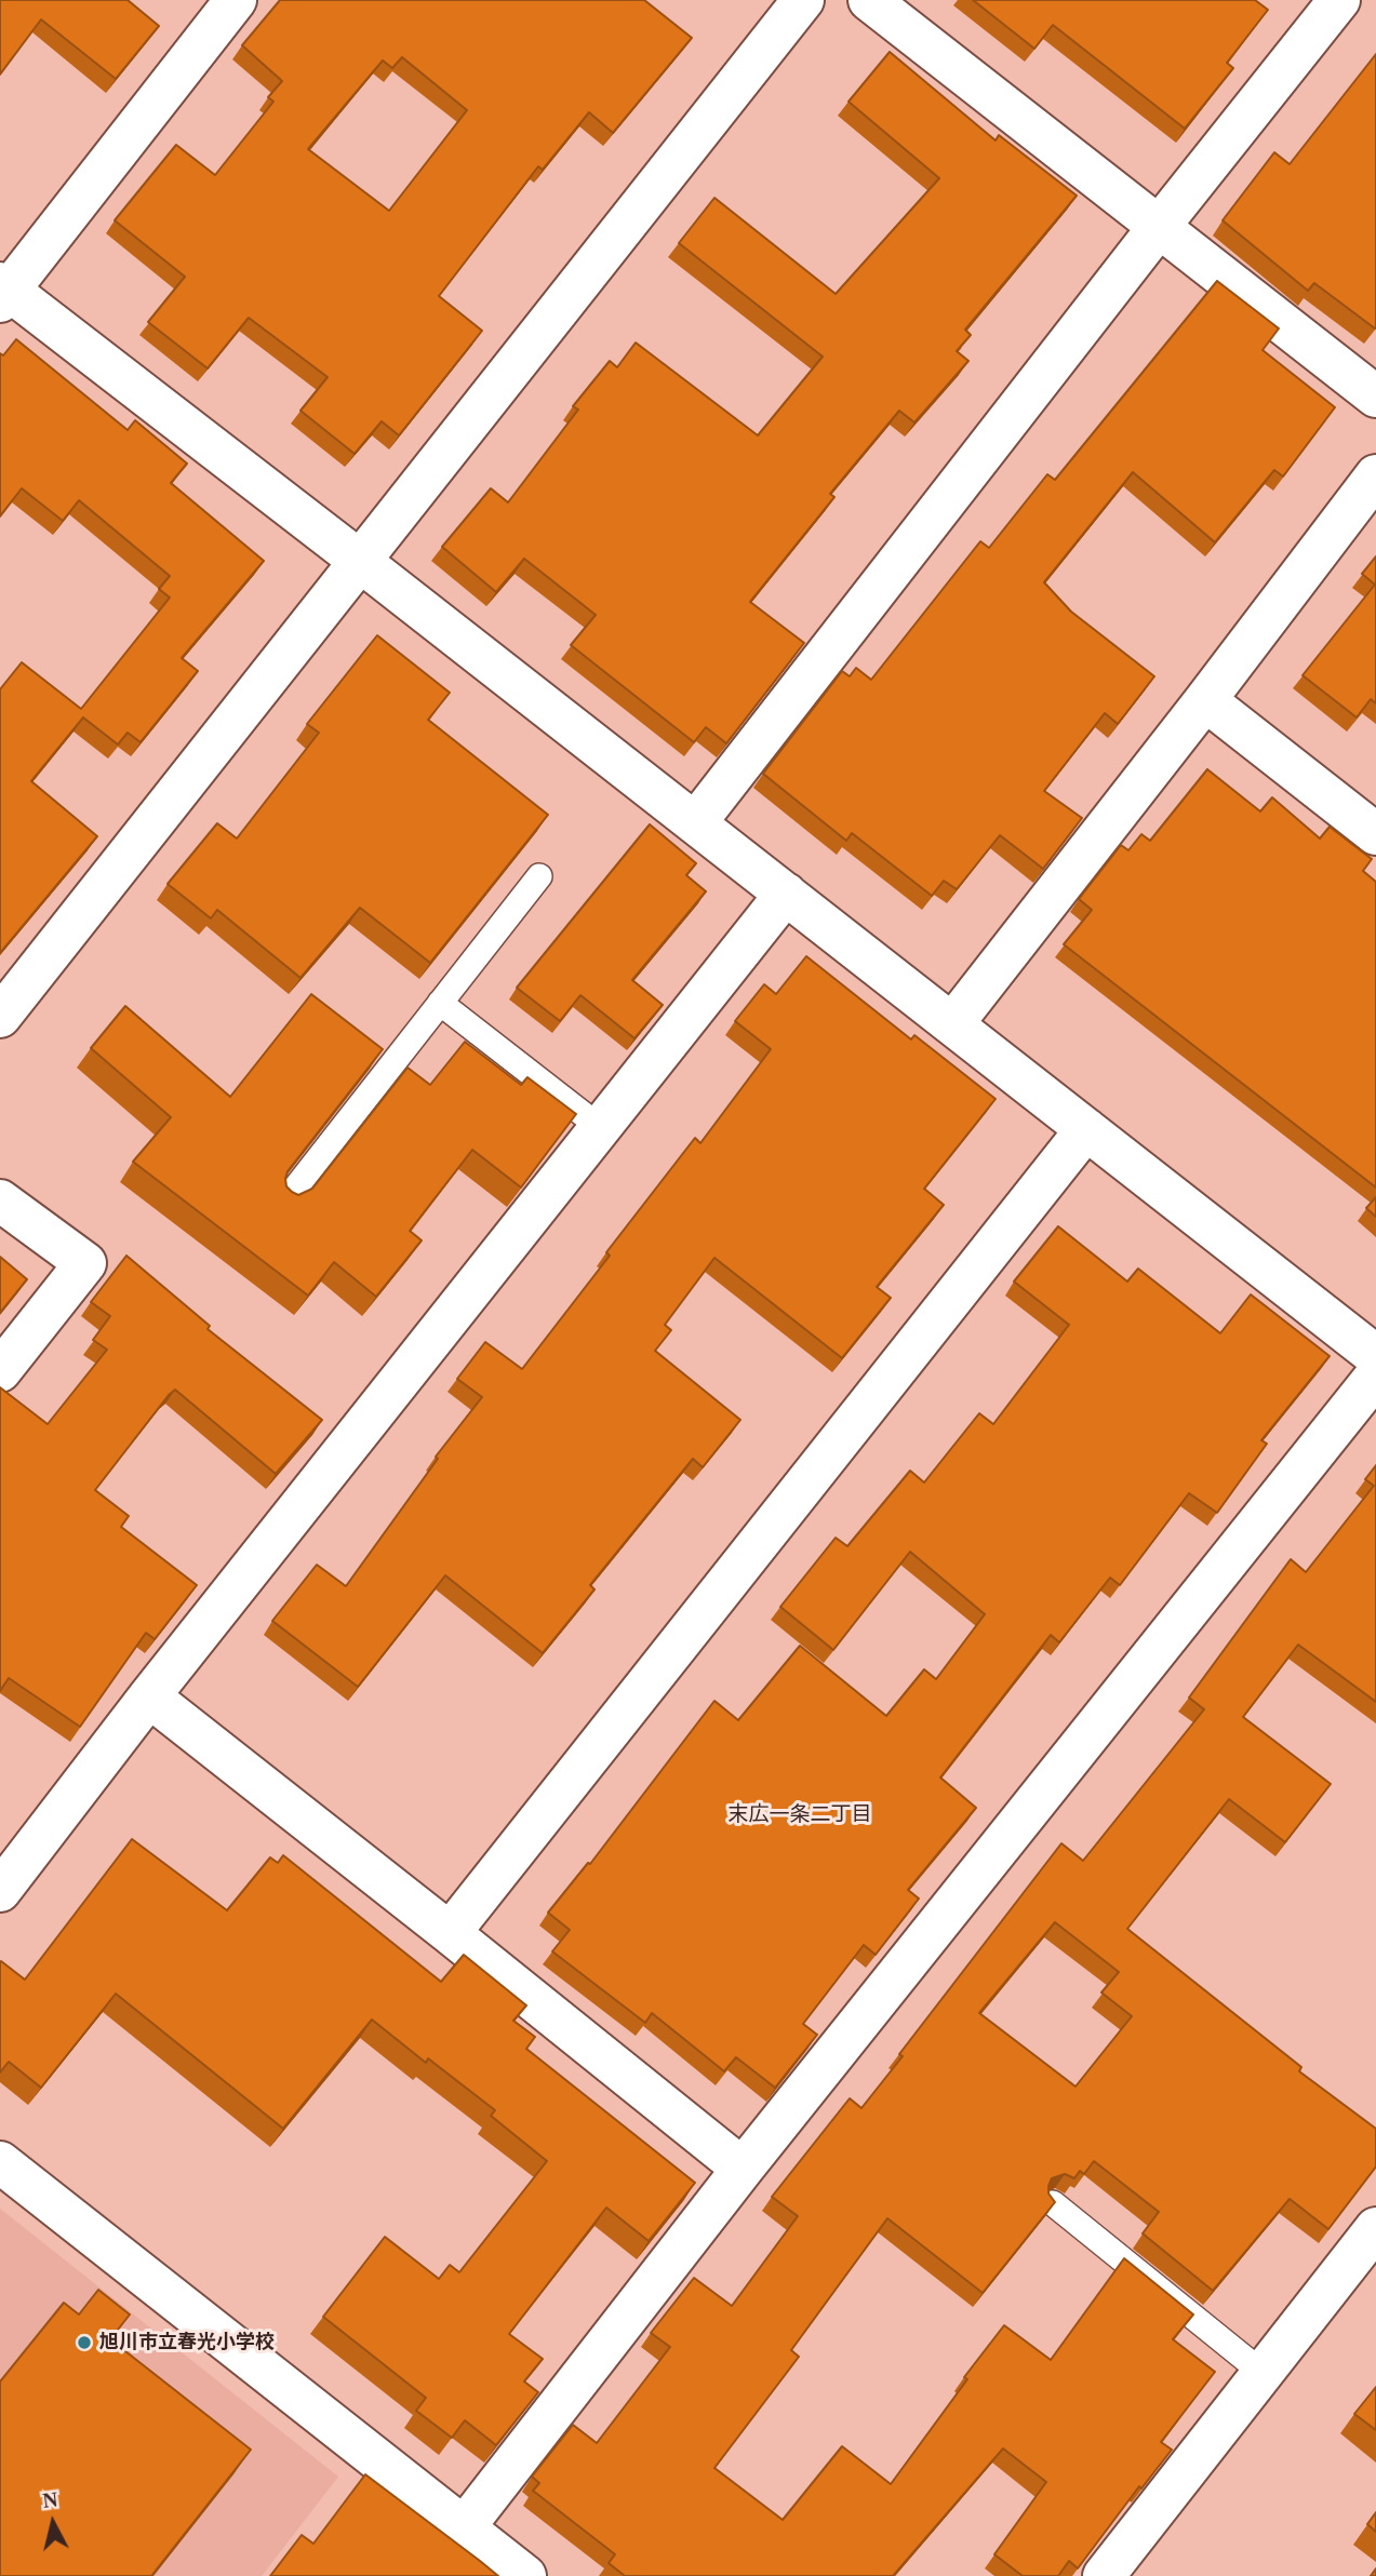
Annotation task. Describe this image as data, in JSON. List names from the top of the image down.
{
  "districts": ["末広一条二丁目"],
  "places": ["旭川市立春光小学校"],
  "north": "top"
}
